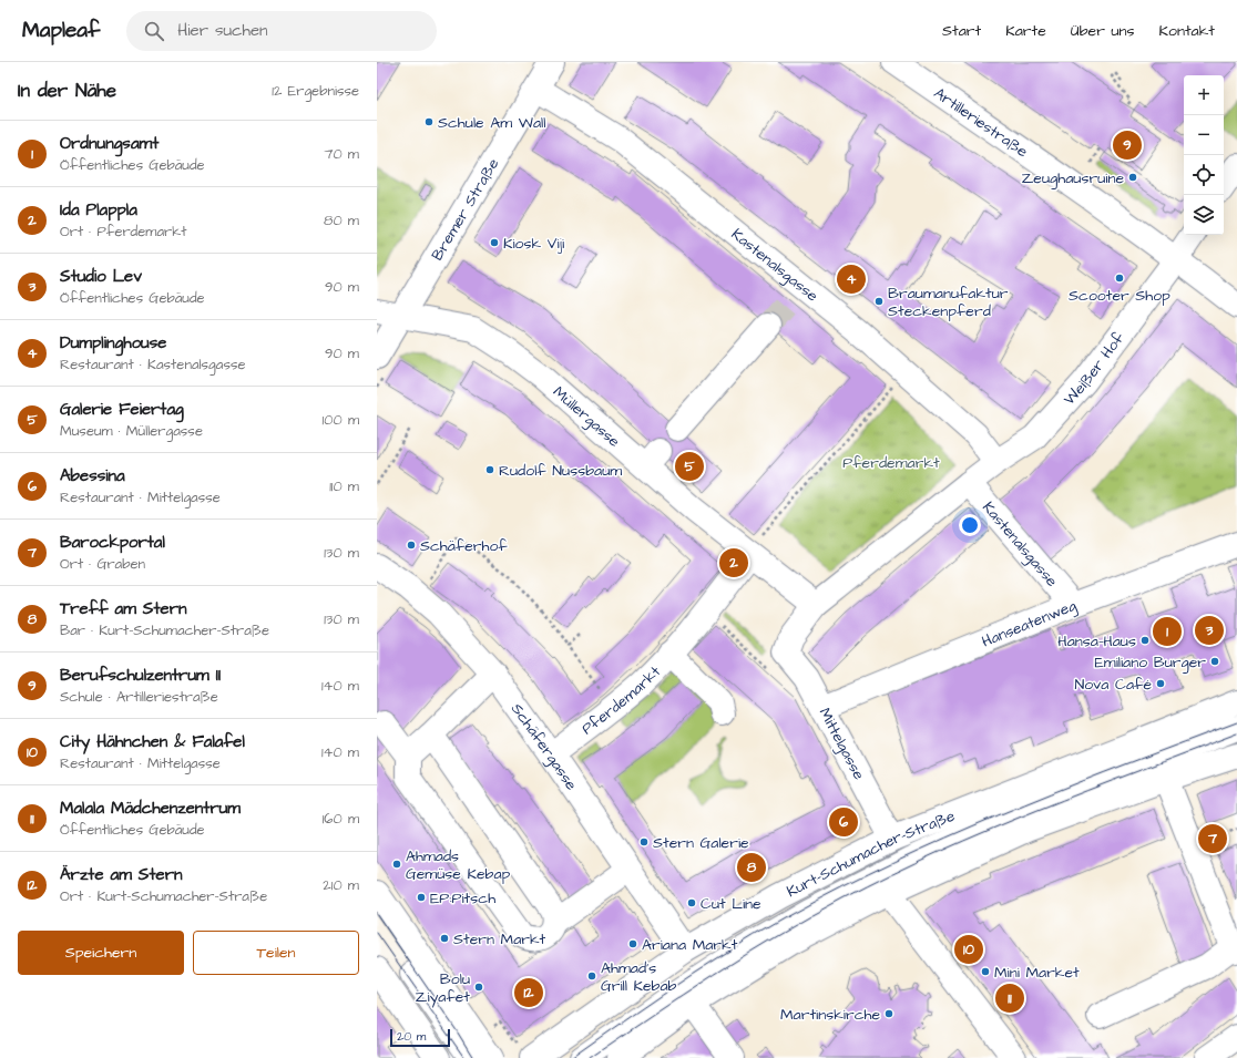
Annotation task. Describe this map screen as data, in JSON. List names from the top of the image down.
{
  "streets": {
    "street": [
      "Artilleriestraße",
      "Bremer Straße",
      "Kastenalsgasse",
      "Weißer Hof",
      "Müllergasse",
      "Hanseatenweg",
      "Pferdemarkt",
      "Mittelgasse",
      "Schäfergasse",
      "Kurt-Schumacher-Straße"
    ]
  },
  "crossings": [
    ["Artilleriestraße", "Weißer Hof"],
    ["Bremer Straße", "Kastenalsgasse"],
    ["Bremer Straße", "Müllergasse"],
    ["Kastenalsgasse", "Weißer Hof"],
    ["Kastenalsgasse", "Hanseatenweg"],
    ["Müllergasse", "Pferdemarkt"],
    ["Müllergasse", "Mittelgasse"],
    ["Hanseatenweg", "Mittelgasse"],
    ["Pferdemarkt", "Schäfergasse"],
    ["Mittelgasse", "Kurt-Schumacher-Straße"],
    ["Schäfergasse", "Kurt-Schumacher-Straße"]
  ],
  "parks": ["Pferdemarkt"],
  "places": [
    "Schule Am Wall",
    "Zeughausruine",
    "Kiosk Viji",
    "Scooter Shop",
    "Braumanufaktur Steckenpferd",
    "Rudolf Nussbaum",
    "Schäferhof",
    "Hansa-Haus",
    "Emiliano Burger",
    "Nova Café",
    "Stern Galerie",
    "Ahmads Gemüse Kebap",
    "EP:Pitsch",
    "Cut Line",
    "Stern Markt",
    "Ariana Markt",
    "Mini Market",
    "Ahmad‘s Grill Kebab",
    "Bolu Ziyafet",
    "Martinskirche"
  ],
  "scale_bar": "20 m",
  "page": {
    "header": "Mapleaf",
    "search": "Hier suchen",
    "nav": [
      "Start",
      "Karte",
      "Über uns",
      "Kontakt"
    ],
    "heading": ["In der Nähe", "12 Ergebnisse"],
    "map_buttons": ["+", "−"],
    "list": [
      {
        "mark": "1",
        "name": "Ordnungsamt",
        "note": "Öffentliches Gebäude",
        "value": "70 m"
      },
      {
        "mark": "2",
        "name": "Ida Plappla",
        "note": "Ort · Pferdemarkt",
        "value": "80 m"
      },
      {
        "mark": "3",
        "name": "Studio Lev",
        "note": "Öffentliches Gebäude",
        "value": "90 m"
      },
      {
        "mark": "4",
        "name": "Dumplinghouse",
        "note": "Restaurant · Kastenalsgasse",
        "value": "90 m"
      },
      {
        "mark": "5",
        "name": "Galerie Feiertag",
        "note": "Museum · Müllergasse",
        "value": "100 m"
      },
      {
        "mark": "6",
        "name": "Abessina",
        "note": "Restaurant · Mittelgasse",
        "value": "110 m"
      },
      {
        "mark": "7",
        "name": "Barockportal",
        "note": "Ort · Graben",
        "value": "130 m"
      },
      {
        "mark": "8",
        "name": "Treff am Stern",
        "note": "Bar · Kurt-Schumacher-Straße",
        "value": "130 m"
      },
      {
        "mark": "9",
        "name": "Berufschulzentrum II",
        "note": "Schule · Artilleriestraße",
        "value": "140 m"
      },
      {
        "mark": "10",
        "name": "City Hähnchen & Falafel",
        "note": "Restaurant · Mittelgasse",
        "value": "140 m"
      },
      {
        "mark": "11",
        "name": "Malala Mädchenzentrum",
        "note": "Öffentliches Gebäude",
        "value": "160 m"
      },
      {
        "mark": "12",
        "name": "Ärzte am Stern",
        "note": "Ort · Kurt-Schumacher-Straße",
        "value": "210 m"
      }
    ],
    "pins": [
      "9",
      "4",
      "5",
      "2",
      "3",
      "1",
      "6",
      "7",
      "8",
      "10",
      "12",
      "11"
    ],
    "buttons": ["Speichern", "Teilen"],
    "scale": "20 m"
  }
}
